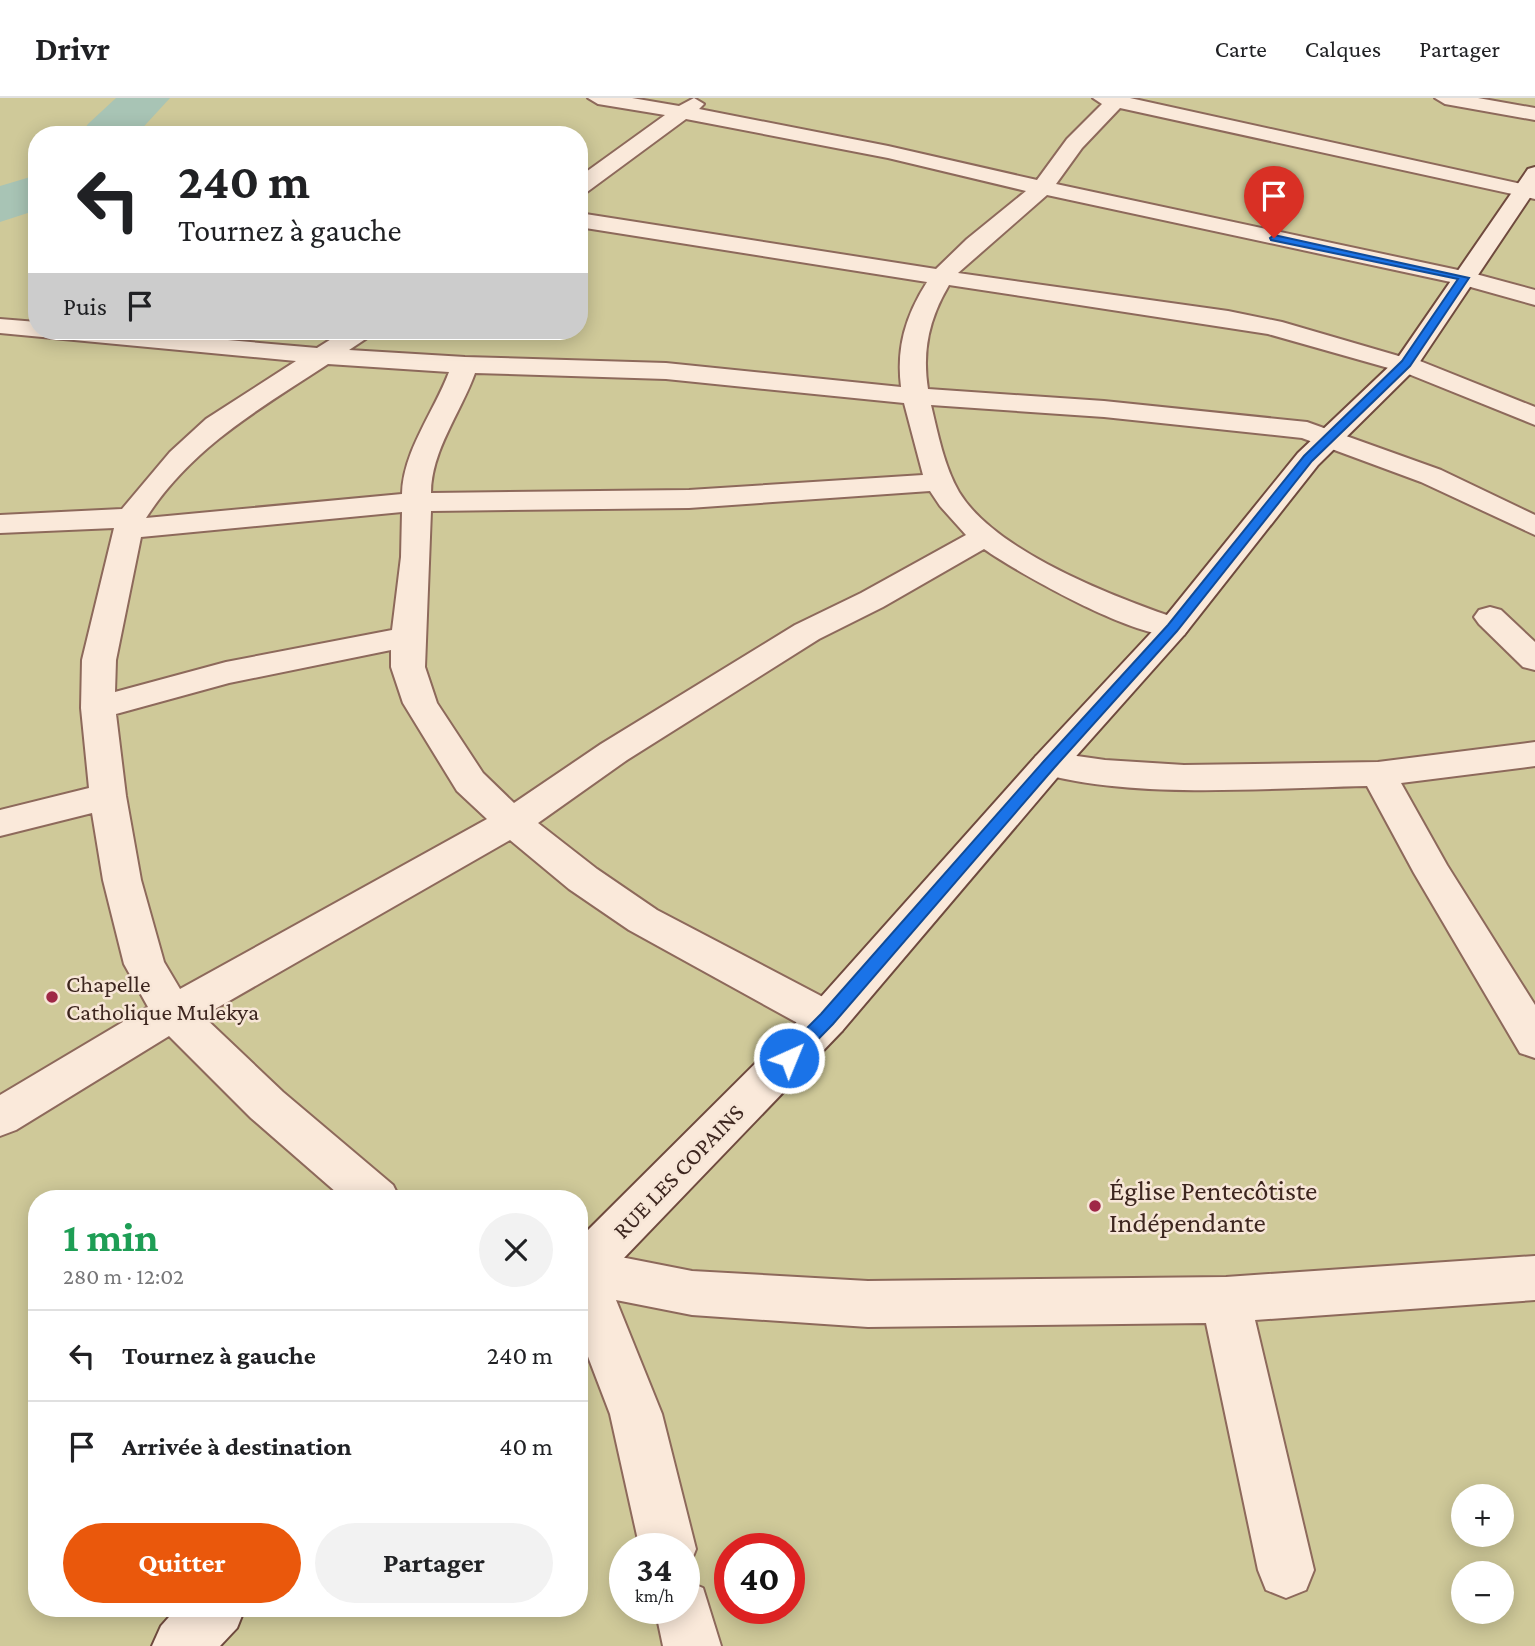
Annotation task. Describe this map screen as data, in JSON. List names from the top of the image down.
{
  "streets": {
    "street": ["RUE LES COPAINS"]
  },
  "places": ["Chapelle Catholique Mulekya", "Église Pentecôtiste Indépendante"],
  "page": {
    "header": "Drivr",
    "nav": ["Carte", "Calques", "Partager"],
    "turn": ["240 m", "Tournez à gauche"],
    "then": "Puis",
    "heading": ["1 min", "280 m · 12:02"],
    "list": [
      {
        "name": "Tournez à gauche",
        "value": "240 m"
      },
      {
        "name": "Arrivée à destination",
        "value": "40 m"
      }
    ],
    "map_buttons": ["+", "−"],
    "buttons": ["Quitter", "Partager"],
    "speed": "34 km/h",
    "limit": "40"
  }
}
